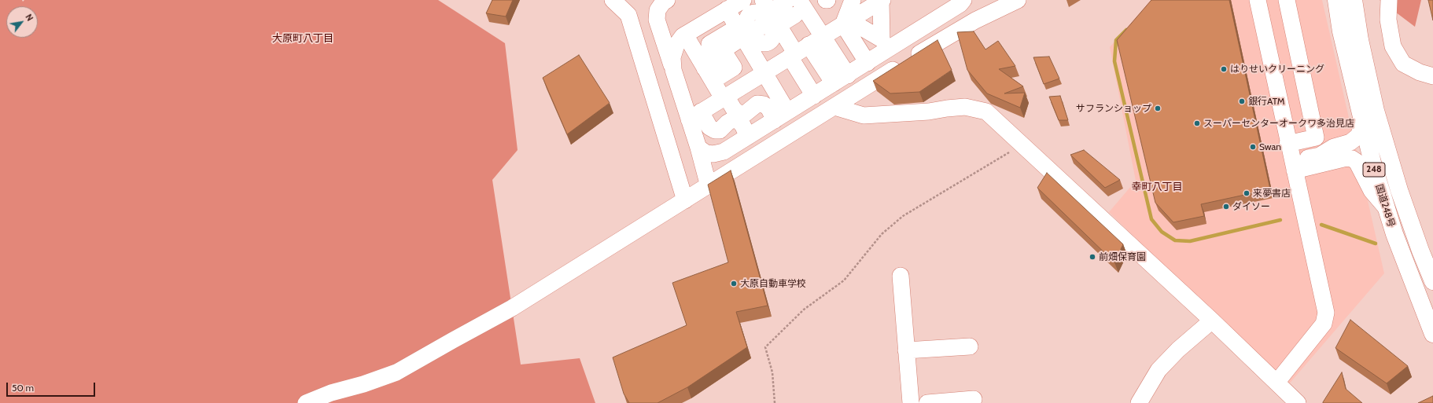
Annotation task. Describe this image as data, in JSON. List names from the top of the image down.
{
  "streets": {
    "highway": ["248", "国道248号"]
  },
  "districts": ["大原町八丁目", "幸町八丁目"],
  "places": [
    "はりせいクリーニング",
    "銀行ATM",
    "サフランショップ",
    "スーパーセンターオークワ多治見店",
    "Swan",
    "来夢書店",
    "ダイソー",
    "前畑保育園",
    "大原自動車学校"
  ],
  "scale_bar": "50 m",
  "north": "top right"
}
